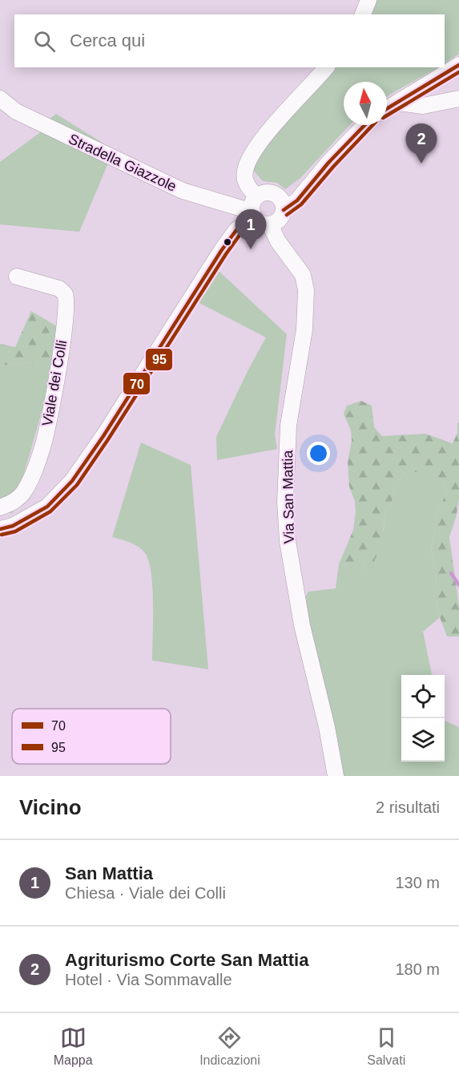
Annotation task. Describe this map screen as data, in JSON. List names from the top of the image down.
{
  "streets": {
    "street": ["Stradella Giazzole", "Viale dei Colli", "Via San Mattia"]
  },
  "crossings": [
    ["Stradella Giazzole", "Via San Mattia"]
  ],
  "lines": ["transit line 70", "transit line 95"],
  "legend": ["70", "95"],
  "north": "top",
  "page": {
    "search": "Cerca qui",
    "pins": ["2", "1"],
    "heading": ["Vicino", "2 risultati"],
    "list": [
      {
        "mark": "1",
        "name": "San Mattia",
        "note": "Chiesa · Viale dei Colli",
        "value": "130 m"
      },
      {
        "mark": "2",
        "name": "Agriturismo Corte San Mattia",
        "note": "Hotel · Via Sommavalle",
        "value": "180 m"
      }
    ],
    "nav": ["Mappa", "Indicazioni", "Salvati"]
  }
}
